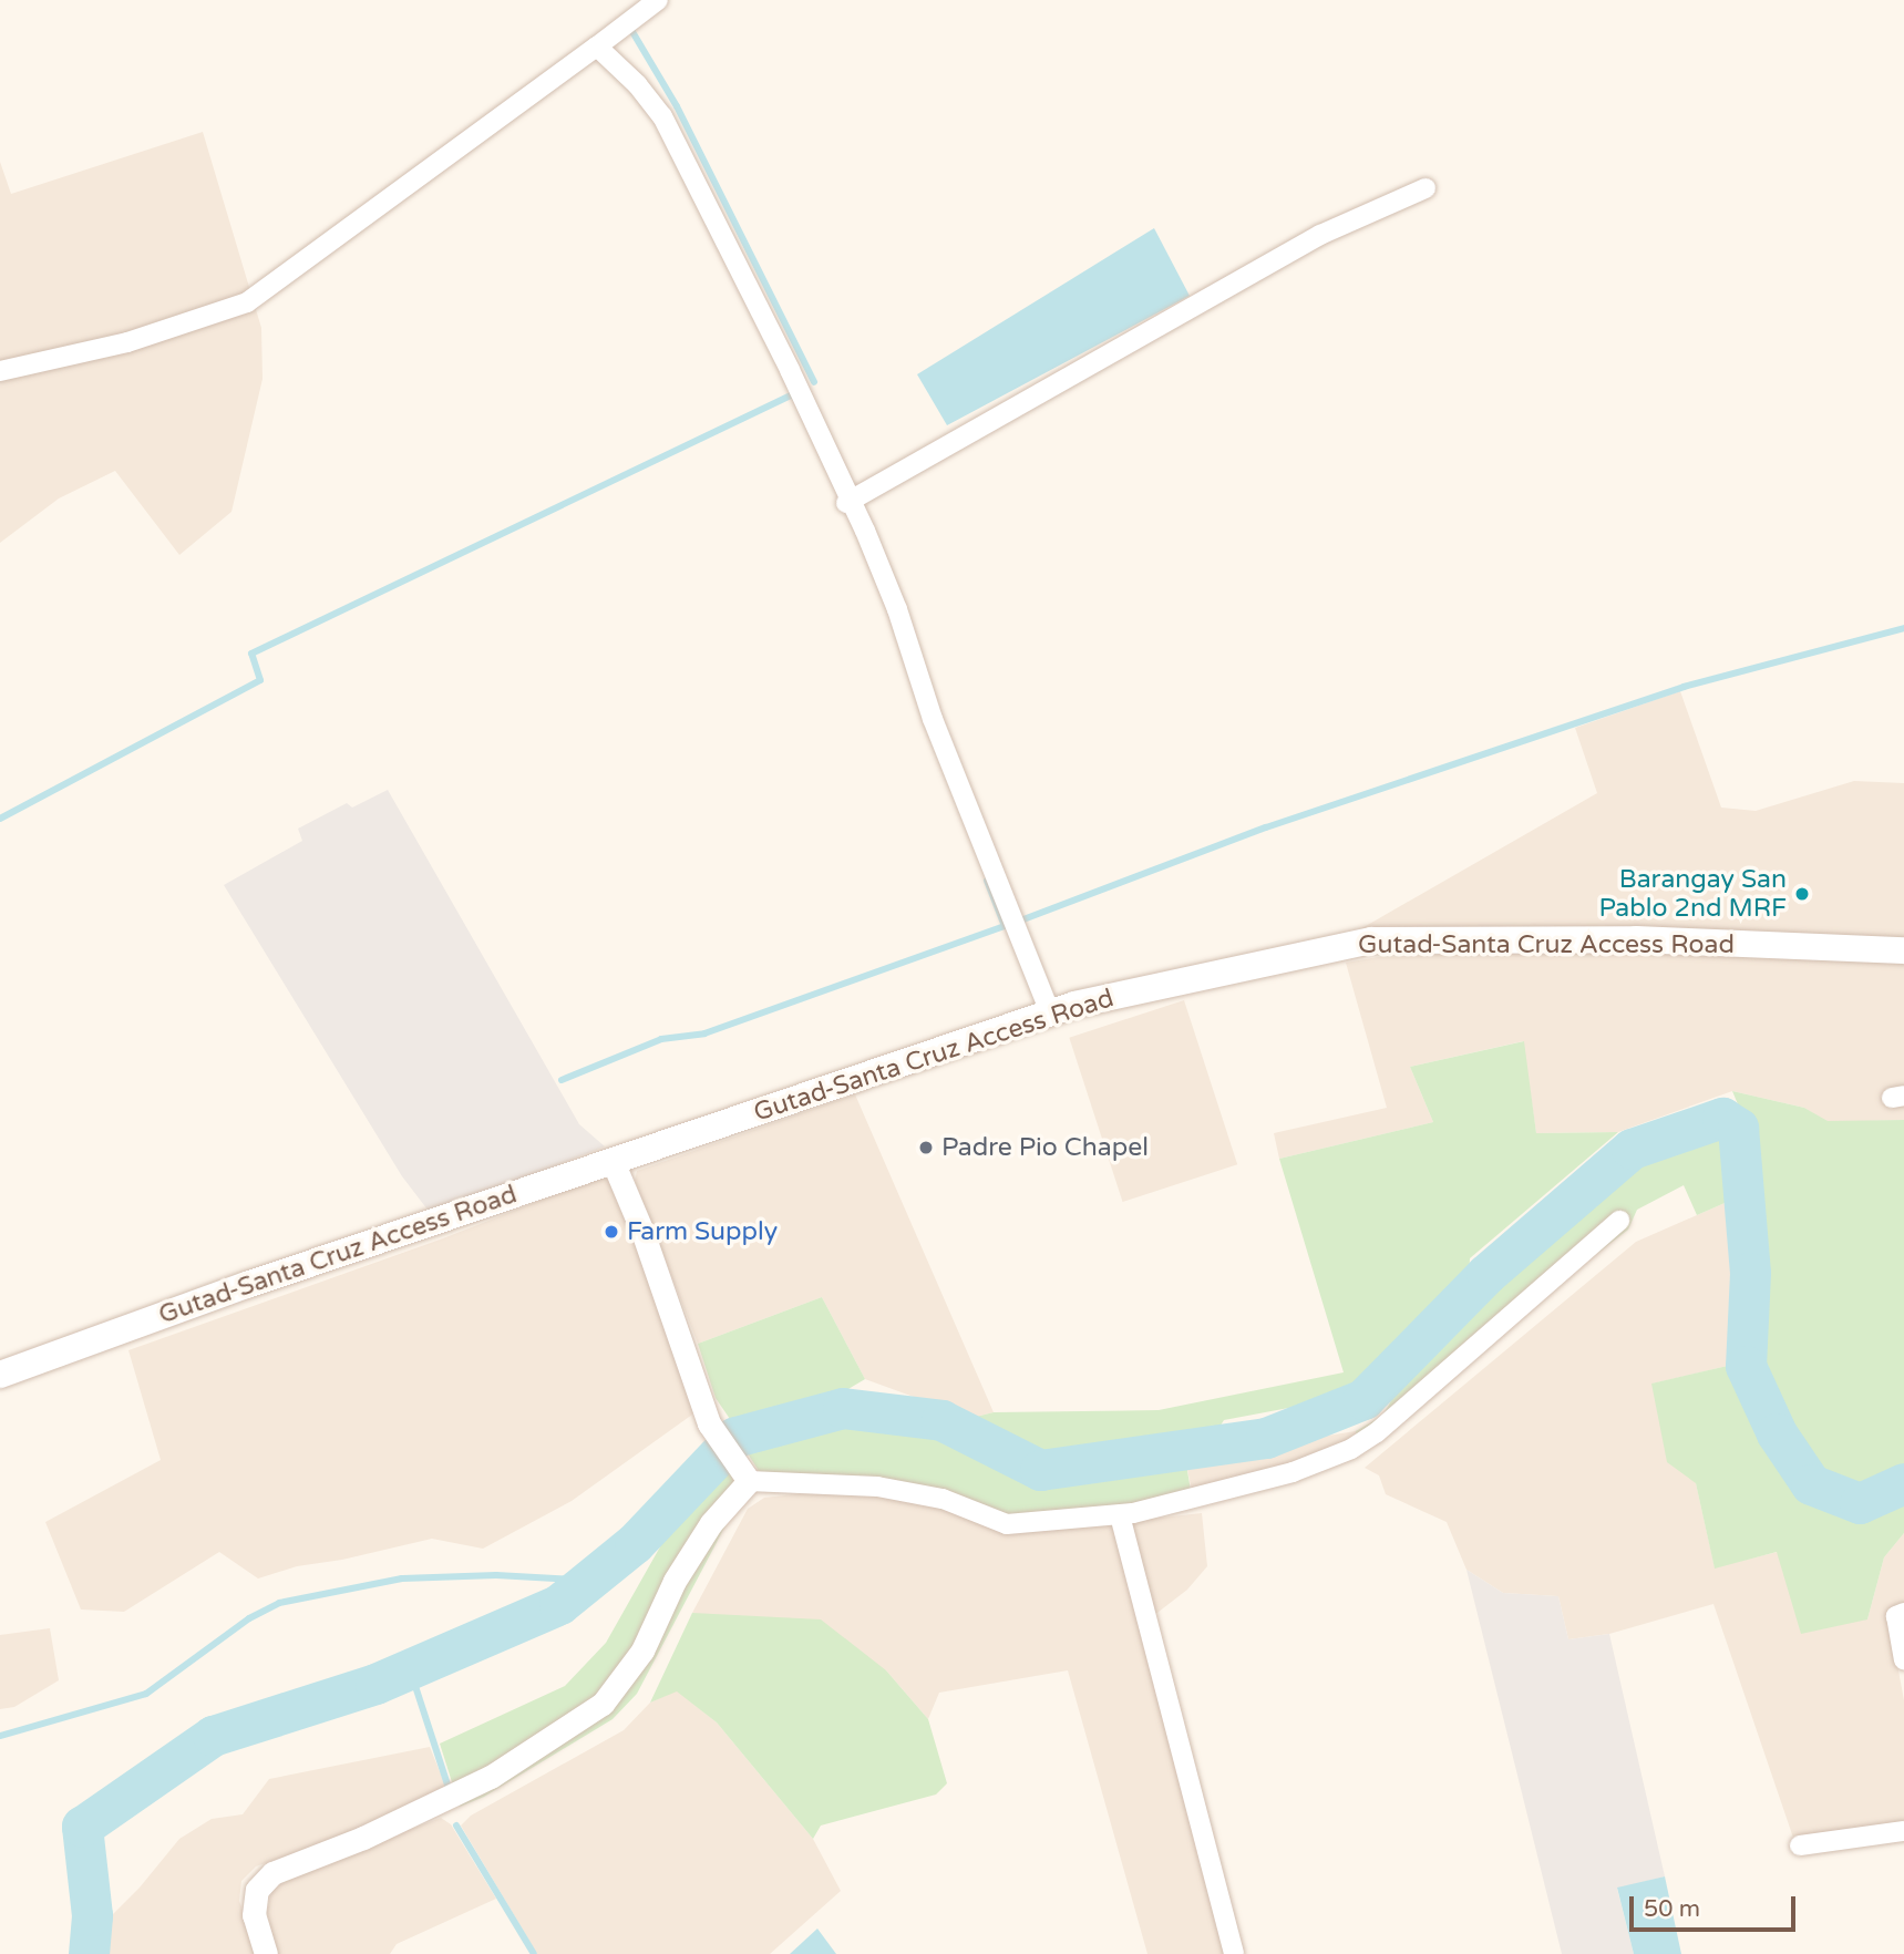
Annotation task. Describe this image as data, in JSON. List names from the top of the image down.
{
  "streets": {
    "main road": ["Gutad-Santa Cruz Access Road"]
  },
  "places": ["Barangay San Pablo 2nd MRF", "Padre Pio Chapel", "Farm Supply"],
  "scale_bar": "50 m"
}
